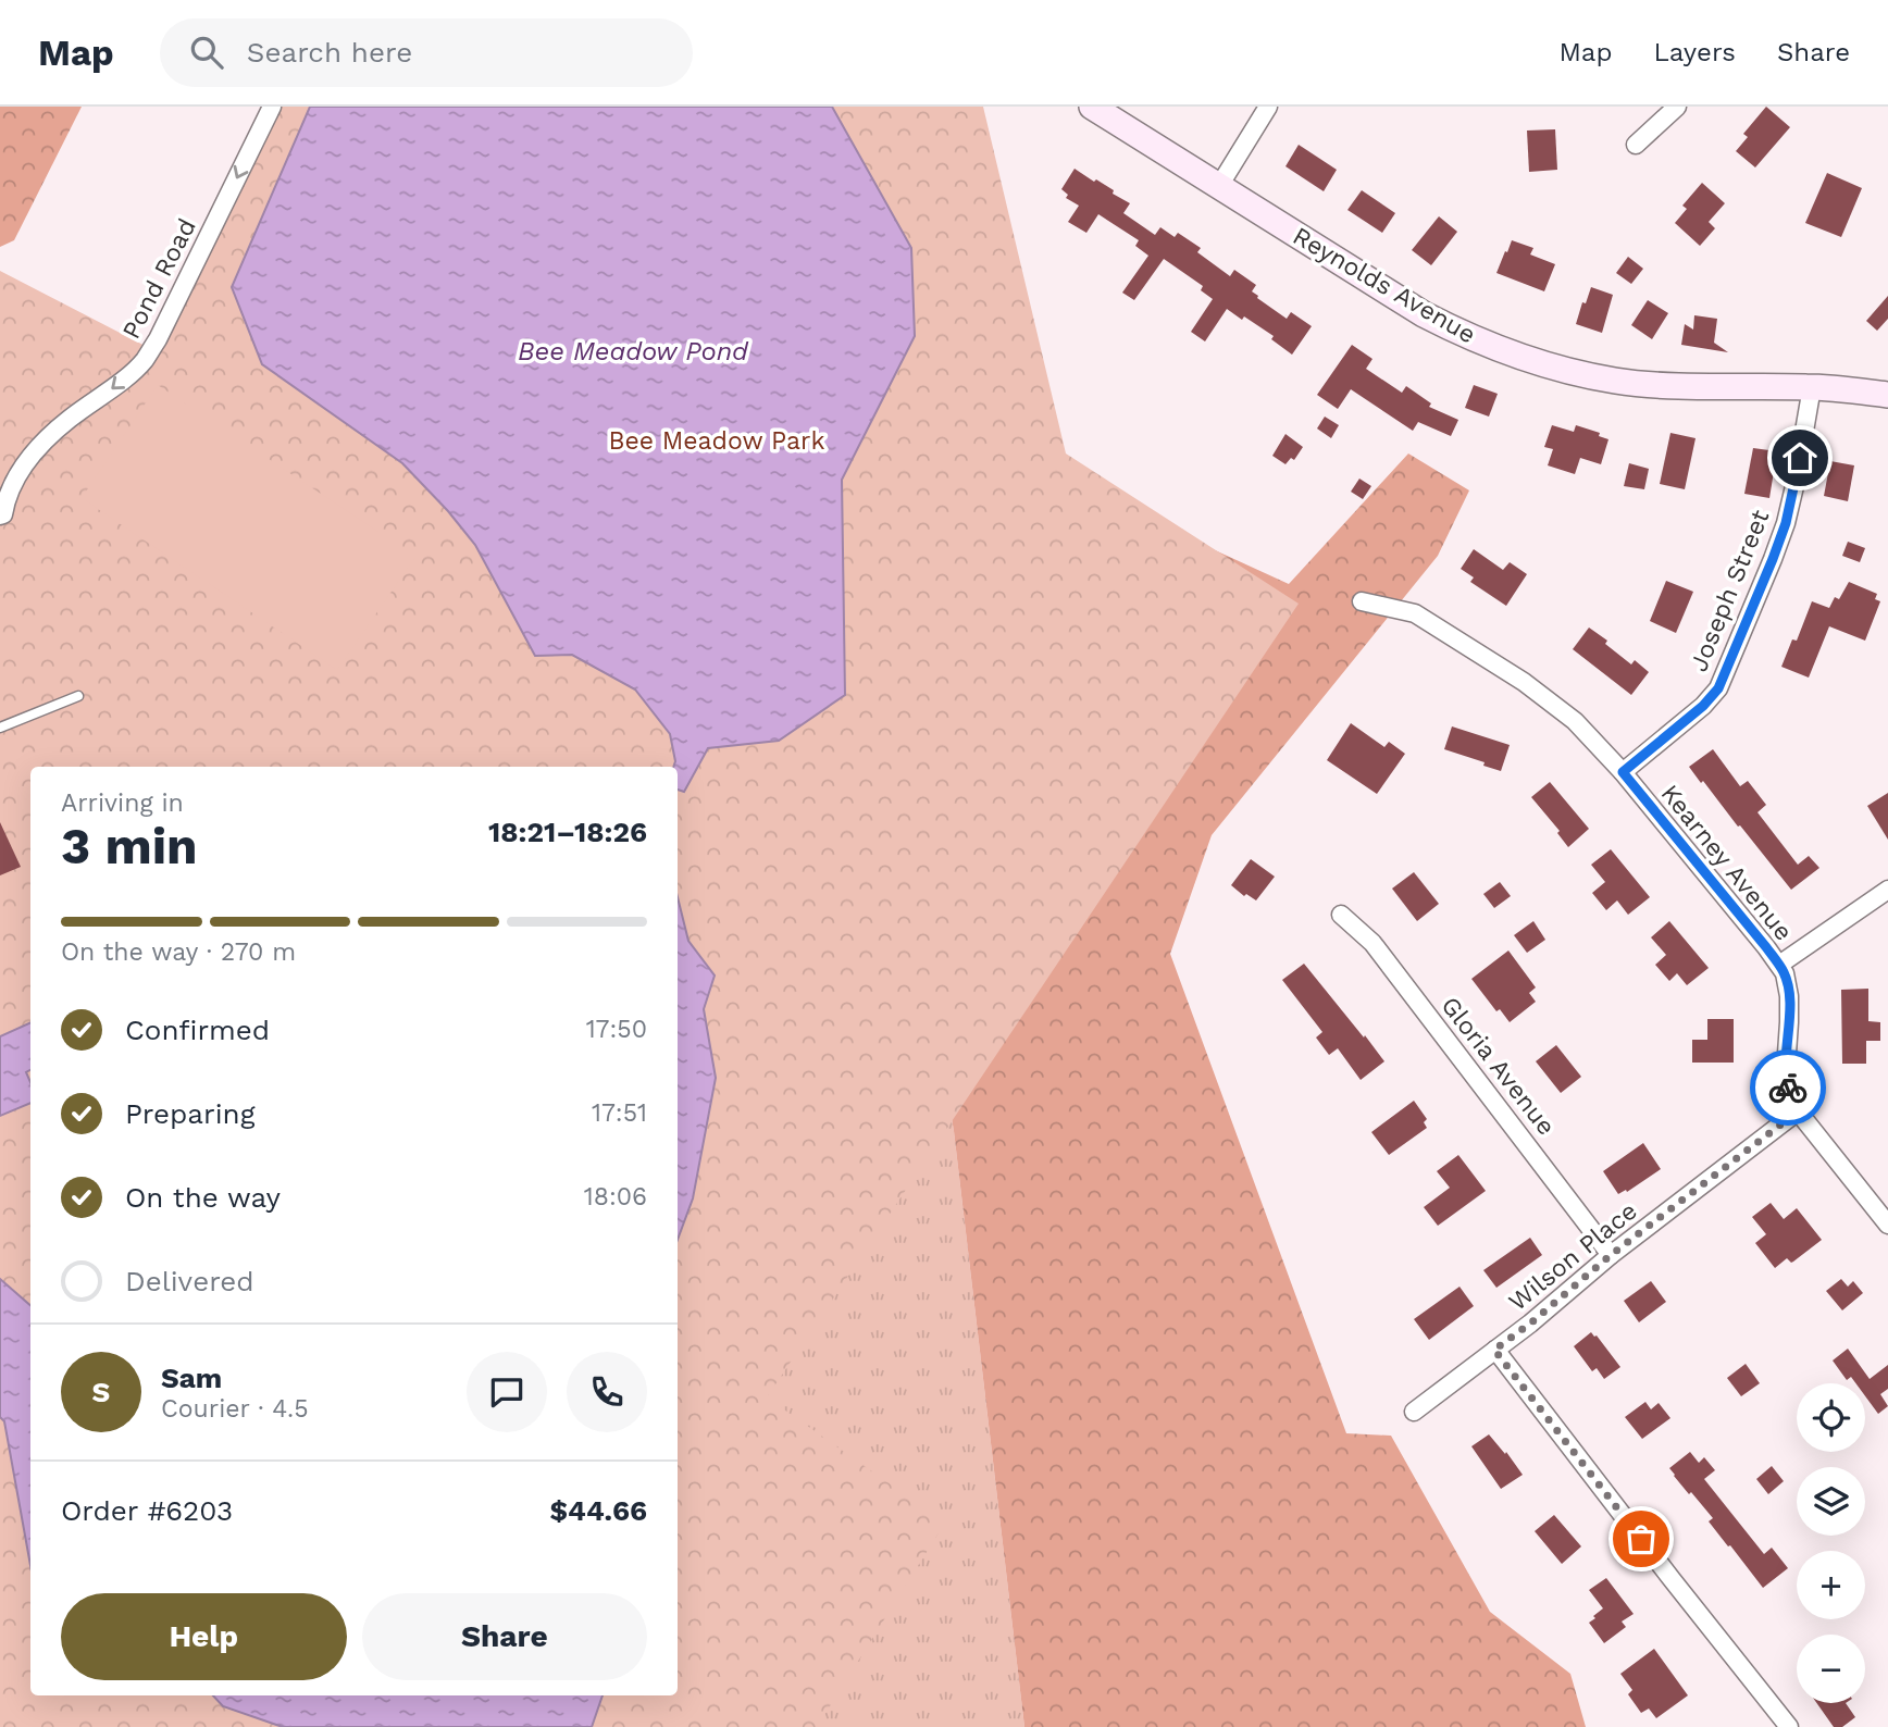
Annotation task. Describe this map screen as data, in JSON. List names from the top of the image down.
{
  "streets": {
    "street": [
      "Pond Road",
      "Reynolds Avenue",
      "Joseph Street",
      "Kearney Avenue",
      "Gloria Avenue",
      "Wilson Place"
    ]
  },
  "crossings": [
    ["Reynolds Avenue", "Joseph Street"],
    ["Joseph Street", "Kearney Avenue"],
    ["Kearney Avenue", "Wilson Place"],
    ["Gloria Avenue", "Wilson Place"]
  ],
  "one_way": ["Pond Road"],
  "water": ["Bee Meadow Pond"],
  "parks": ["Bee Meadow Park"],
  "page": {
    "header": "Map",
    "search": "Search here",
    "nav": ["Map", "Layers", "Share"],
    "heading": ["3 min", "Arriving in", "18:21–18:26"],
    "panel": [
      "Sam",
      "Courier · 4.5",
      "Order #6203",
      "$44.66"
    ],
    "bar": "On the way · 270 m",
    "list": [
      ["Confirmed", "17:50"],
      ["Preparing", "17:51"],
      ["On the way", "18:06"],
      "Delivered"
    ],
    "round": "S",
    "map_buttons": ["+", "−"],
    "buttons": ["Help", "Share"]
  }
}
